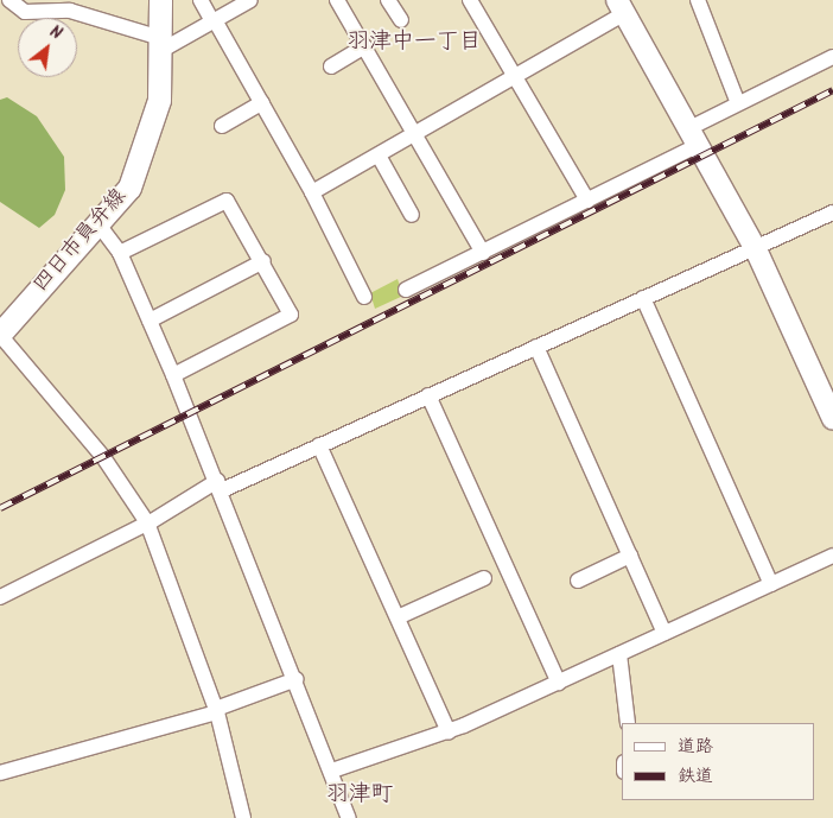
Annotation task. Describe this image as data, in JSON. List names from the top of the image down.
{
  "streets": {
    "main road": ["四日市員弁線"]
  },
  "districts": ["羽津中一丁目", "羽津町"],
  "legend": ["道路", "鉄道"],
  "north": "top right"
}
